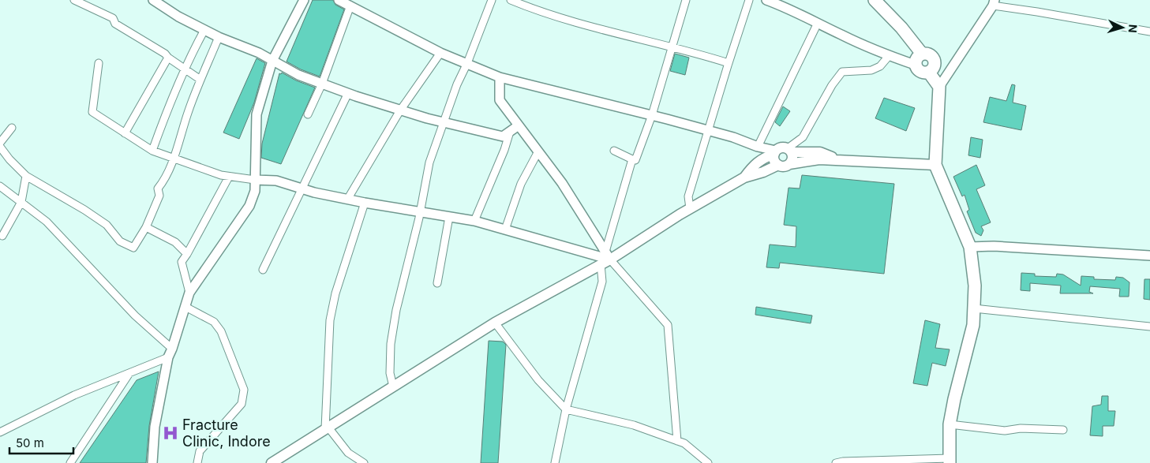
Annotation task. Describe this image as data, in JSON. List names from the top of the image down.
{
  "places": {
    "hospital": ["Fracture Clinic, Indore"]
  },
  "scale_bar": "50 m",
  "north": "right"
}
